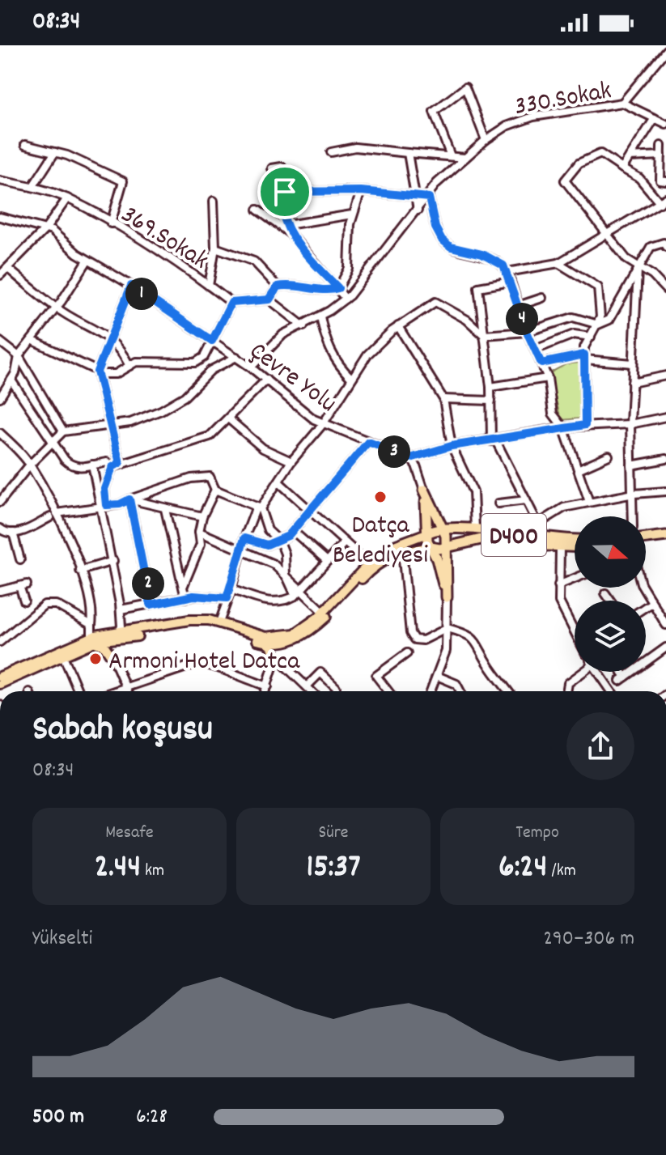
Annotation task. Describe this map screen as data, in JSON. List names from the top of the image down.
{
  "streets": {
    "highway": ["D400"],
    "street": ["330.Sokak", "369.Sokak", "Çevre Yolu"]
  },
  "crossings": [
    ["330.Sokak", "Çevre Yolu"]
  ],
  "places": ["Datça Belediyesi", "Armoni Hotel Datca"],
  "north": "right",
  "page": {
    "status": "08:34",
    "pins": [
      "1",
      "4",
      "3",
      "2"
    ],
    "heading": ["Sabah koşusu", "08:34"],
    "stats": [
      ["Mesafe", "2.44 km"],
      ["Süre", "15:37"],
      ["Tempo", "6:24 /km"]
    ],
    "chart": ["Yükselti", "290–306 m"],
    "list": [
      {
        "name": "500 m",
        "note": "6:28"
      }
    ]
  }
}
